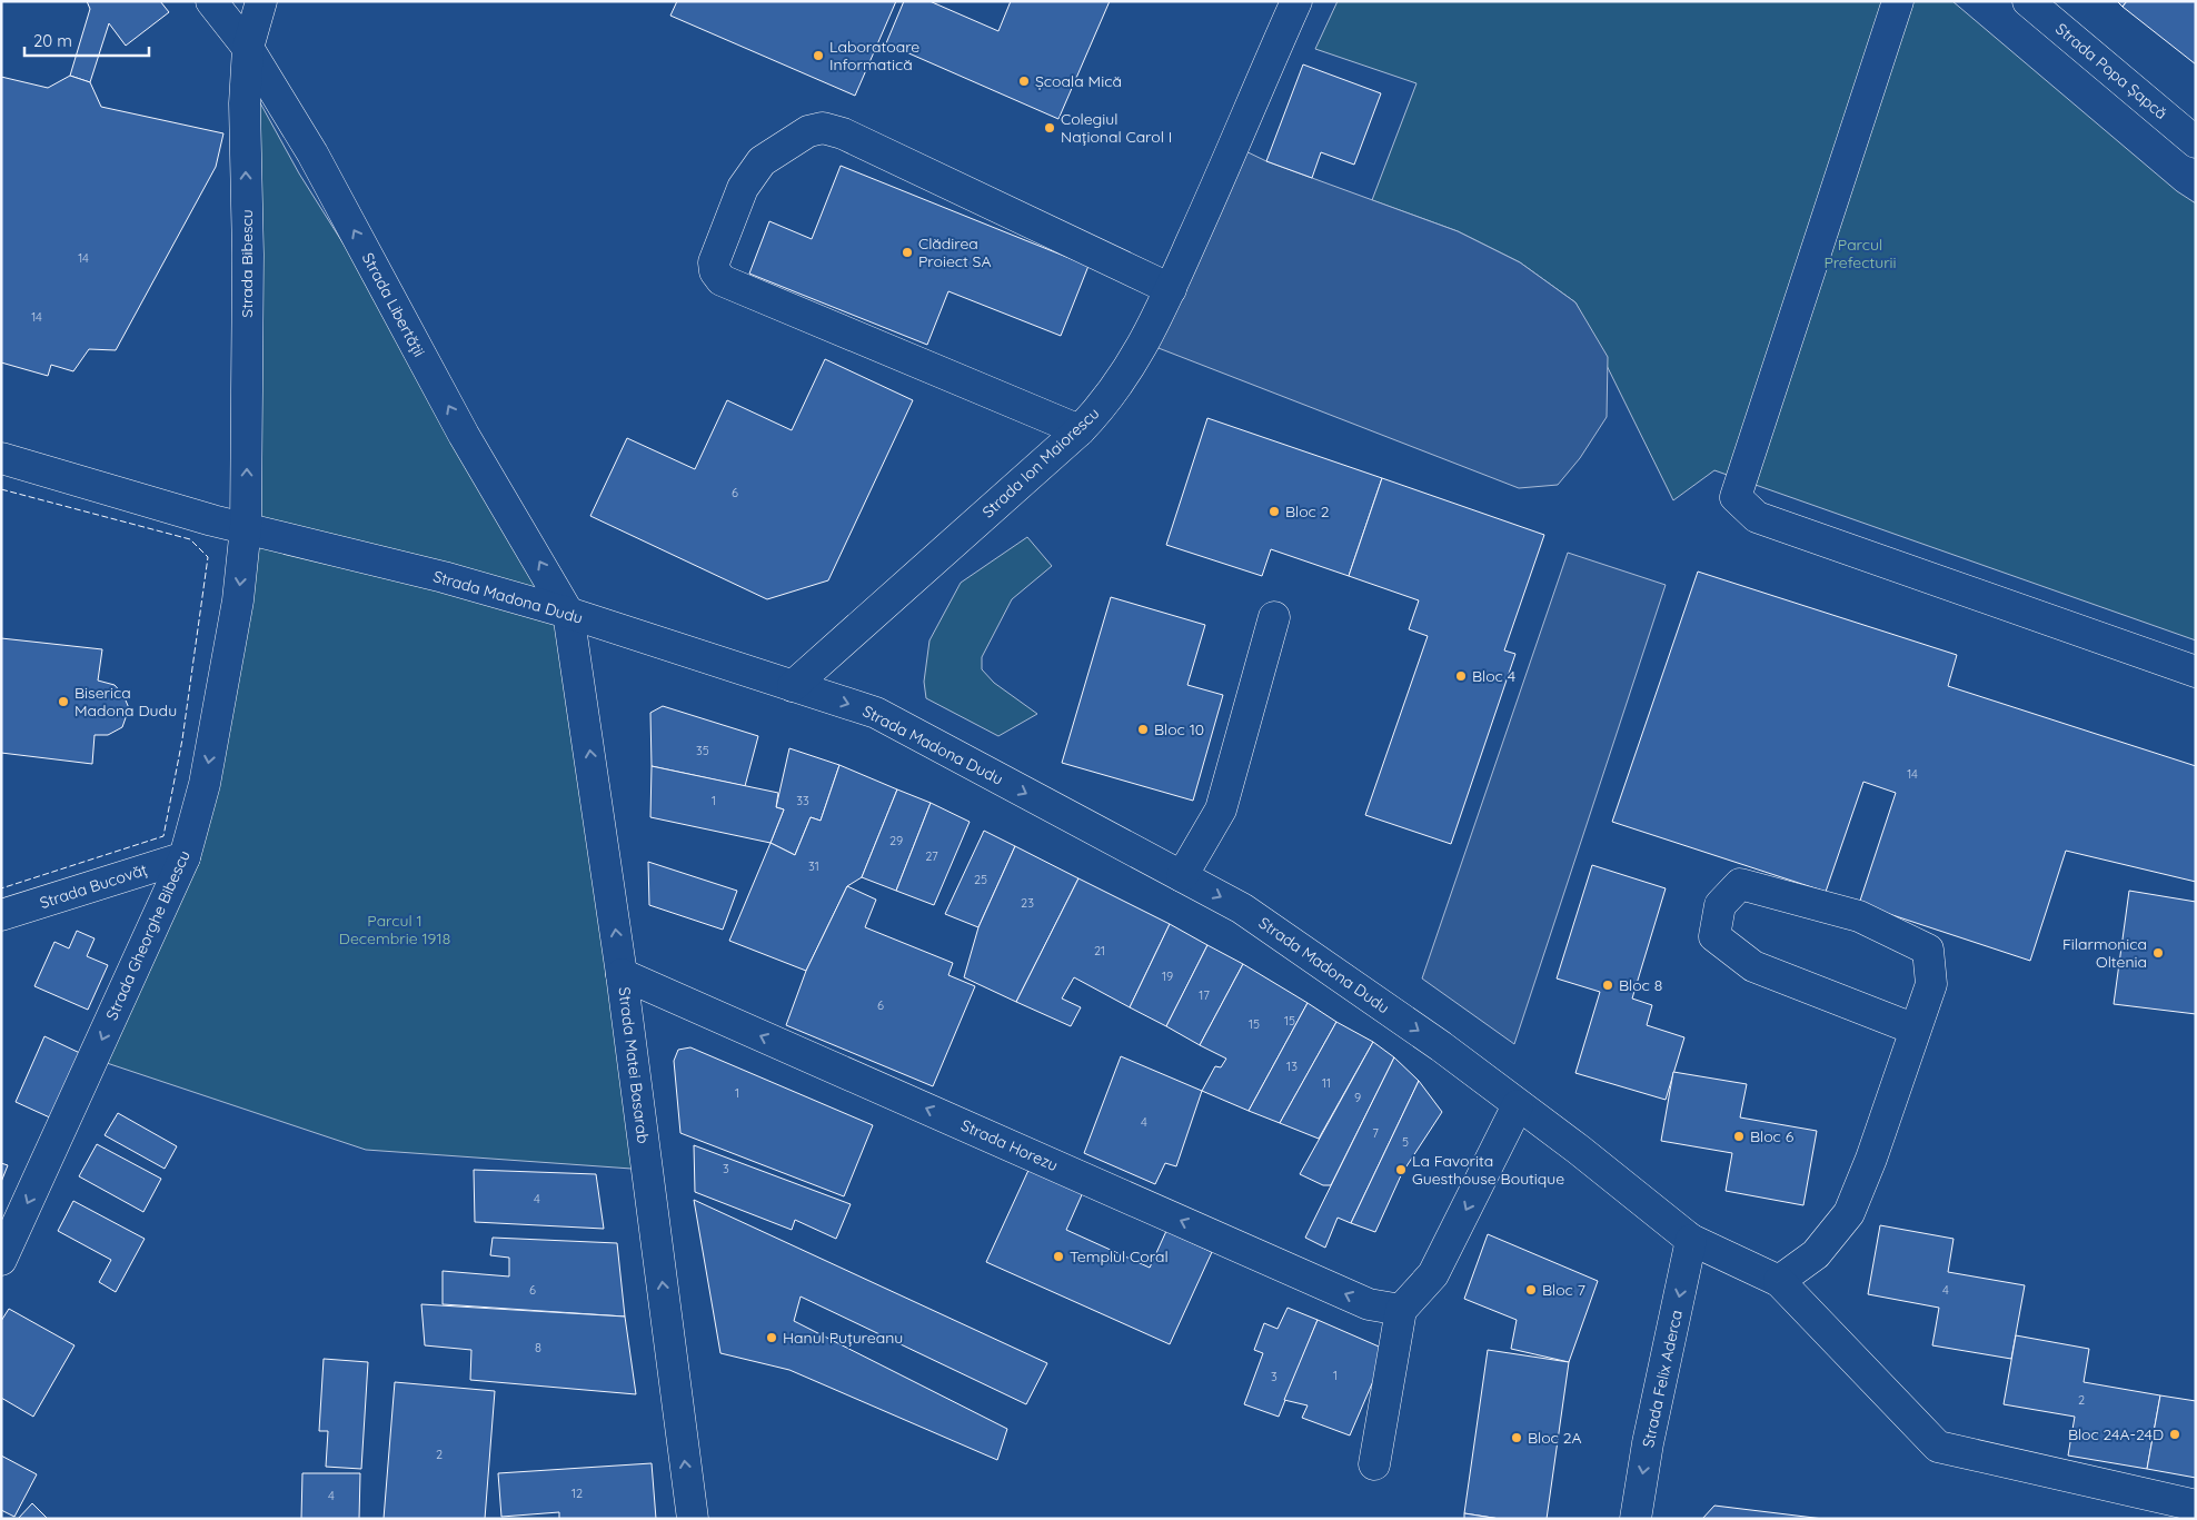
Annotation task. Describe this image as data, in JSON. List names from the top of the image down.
{
  "streets": {
    "street": [
      "Strada Popa Șapcă",
      "Strada Bibescu",
      "Strada Libertății",
      "Strada Ion Maiorescu",
      "Strada Madona Dudu",
      "Strada Bucovăț",
      "Strada Gheorghe Bibescu",
      "Strada Matei Basarab",
      "Strada Horezu",
      "Strada Felix Aderca"
    ]
  },
  "crossings": [
    ["Strada Bibescu", "Strada Libertății"],
    ["Strada Bibescu", "Strada Madona Dudu"],
    ["Strada Bibescu", "Strada Gheorghe Bibescu"],
    ["Strada Libertății", "Strada Madona Dudu"],
    ["Strada Libertății", "Strada Matei Basarab"],
    ["Strada Ion Maiorescu", "Strada Madona Dudu"],
    ["Strada Madona Dudu", "Strada Gheorghe Bibescu"],
    ["Strada Madona Dudu", "Strada Matei Basarab"],
    ["Strada Madona Dudu", "Strada Felix Aderca"],
    ["Strada Bucovăț", "Strada Gheorghe Bibescu"],
    ["Strada Matei Basarab", "Strada Horezu"]
  ],
  "one_way": [
    "Strada Bibescu",
    "Strada Libertății",
    "Strada Madona Dudu",
    "Strada Gheorghe Bibescu",
    "Strada Matei Basarab",
    "Strada Horezu"
  ],
  "parks": ["Parcul Prefecturii", "Parcul 1 Decembrie 1918"],
  "places": [
    "Laboratoare Informatică",
    "Școala Mică",
    "Colegiul Național Carol I",
    "Clădirea Proiect SA",
    "Bloc 2",
    "Bloc 4",
    "Biserica Madona Dudu",
    "Bloc 10",
    "Filarmonica Oltenia",
    "Bloc 8",
    "Bloc 6",
    "La Favorita Guesthouse Boutique",
    "Templul Coral",
    "Bloc 7",
    "Hanul Puțureanu",
    "Bloc 24A-24D",
    "Bloc 2A"
  ],
  "house_numbers": [
    "14",
    "14",
    "6",
    "35",
    "14",
    "1",
    "33",
    "29",
    "27",
    "31",
    "25",
    "23",
    "21",
    "19",
    "17",
    "6",
    "15",
    "15",
    "13",
    "11",
    "1",
    "9",
    "4",
    "7",
    "5",
    "3",
    "4",
    "6",
    "4",
    "8",
    "1",
    "3",
    "2",
    "2",
    "12",
    "4"
  ],
  "scale_bar": "20 m"
}
